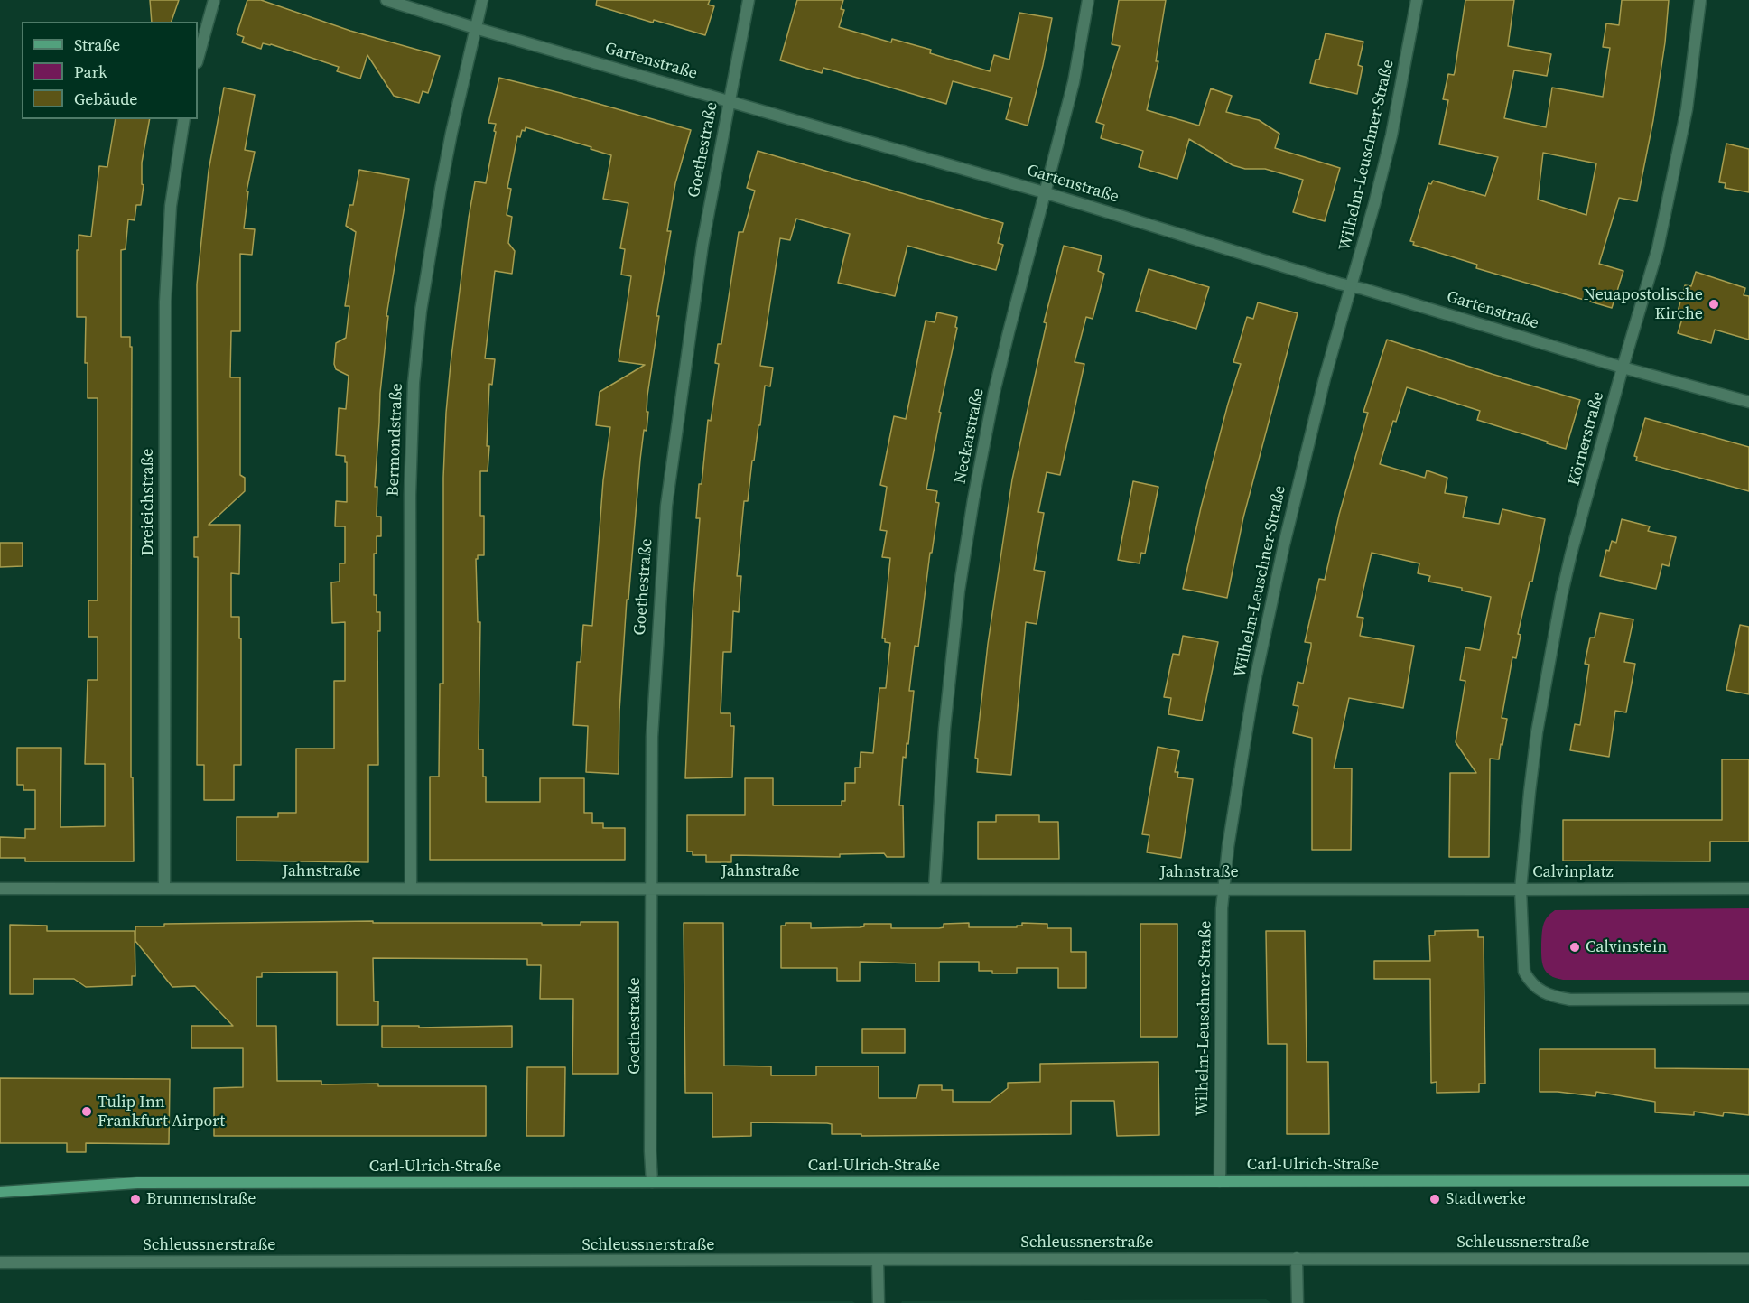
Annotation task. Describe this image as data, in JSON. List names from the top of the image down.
{
  "streets": {
    "main road": ["Carl-Ulrich-Straße"],
    "street": [
      "Gartenstraße",
      "Goethestraße",
      "Wilhelm-Leuschner-Straße",
      "Neckarstraße",
      "Körnerstraße",
      "Bermondstraße",
      "Dreieichstraße",
      "Jahnstraße",
      "Calvinplatz",
      "Schleussnerstraße"
    ]
  },
  "crossings": [
    ["Gartenstraße", "Goethestraße"],
    ["Gartenstraße", "Wilhelm-Leuschner-Straße"],
    ["Gartenstraße", "Neckarstraße"],
    ["Gartenstraße", "Körnerstraße"],
    ["Gartenstraße", "Bermondstraße"],
    ["Goethestraße", "Jahnstraße"],
    ["Goethestraße", "Carl-Ulrich-Straße"],
    ["Wilhelm-Leuschner-Straße", "Jahnstraße"],
    ["Wilhelm-Leuschner-Straße", "Carl-Ulrich-Straße"],
    ["Neckarstraße", "Jahnstraße"],
    ["Körnerstraße", "Jahnstraße"],
    ["Körnerstraße", "Calvinplatz"],
    ["Bermondstraße", "Jahnstraße"],
    ["Dreieichstraße", "Jahnstraße"],
    ["Jahnstraße", "Calvinplatz"]
  ],
  "places": [
    "Neuapostolische Kirche",
    "Calvinstein",
    "Tulip Inn Frankfurt Airport",
    "Brunnenstraße",
    "Stadtwerke"
  ],
  "legend": ["Straße", "Park", "Gebäude"]
}
